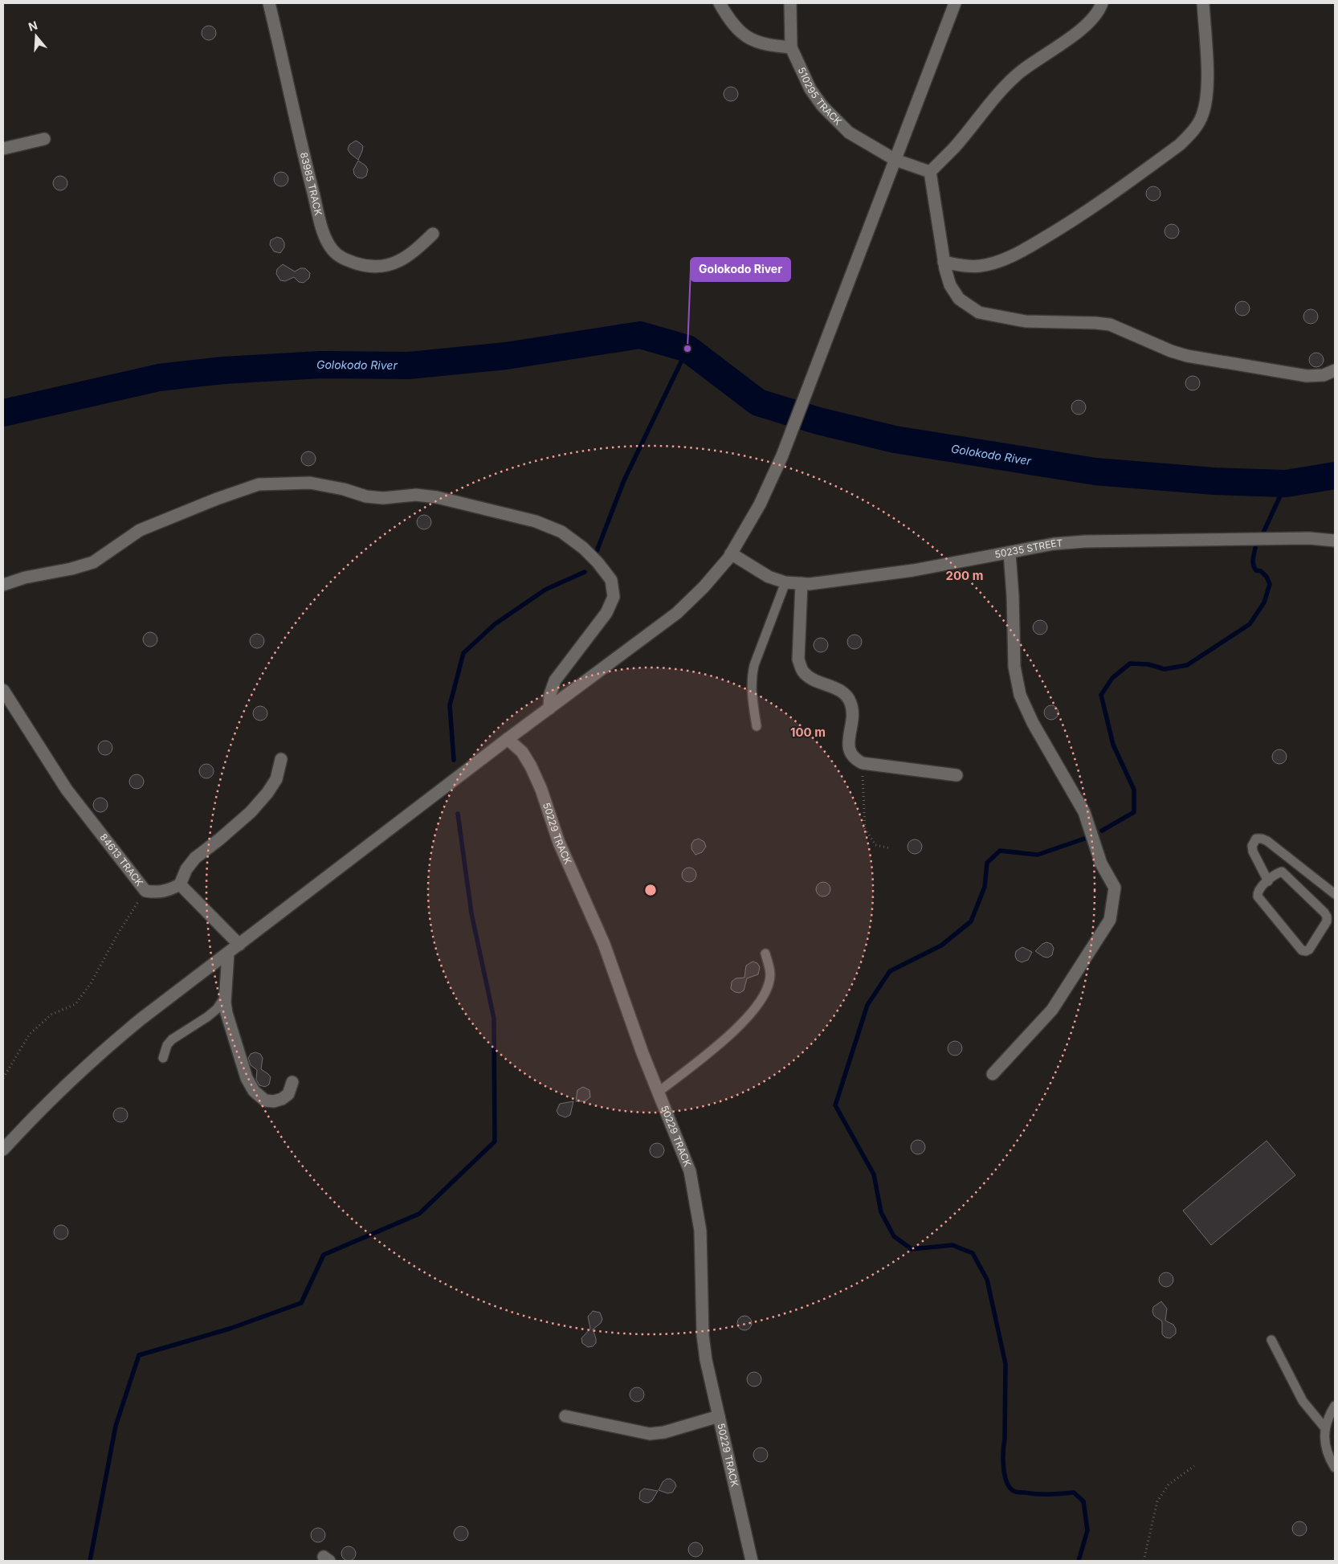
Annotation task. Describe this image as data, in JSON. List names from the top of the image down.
{
  "streets": {
    "street": [
      "510295 TRACK",
      "83985 TRACK",
      "50235 STREET",
      "50229 TRACK",
      "84613 TRACK"
    ]
  },
  "water": ["Golokodo River"],
  "places": ["Golokodo River"],
  "north": "top",
  "rings": ["200 m", "100 m"]
}
